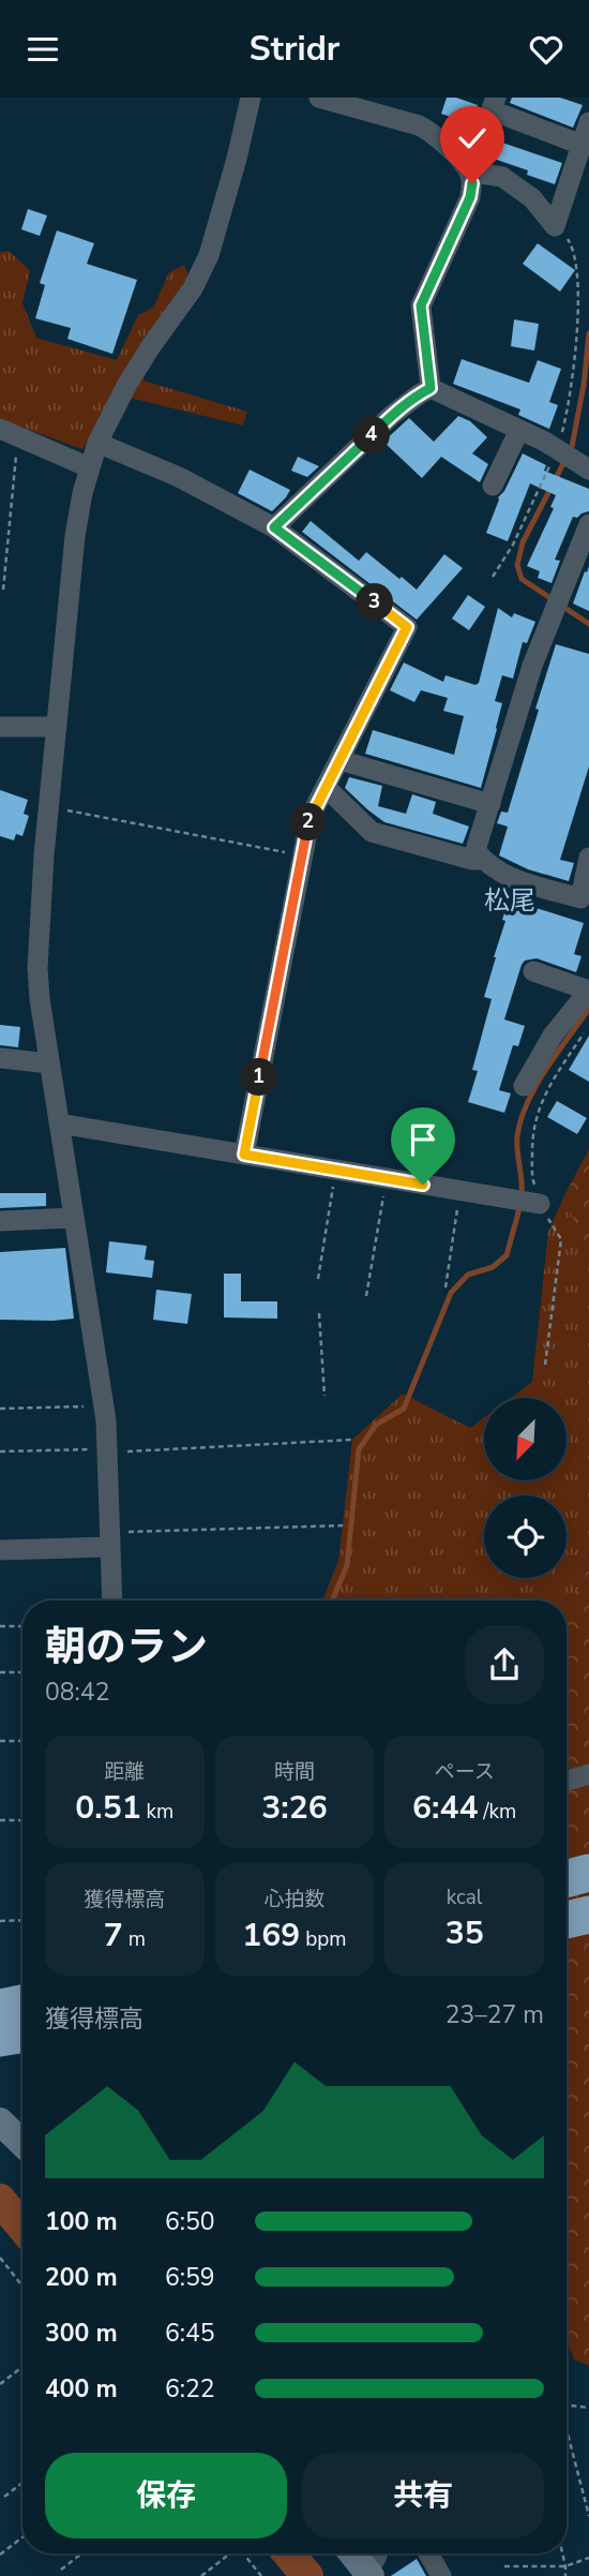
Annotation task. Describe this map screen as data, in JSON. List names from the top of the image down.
{
  "districts": ["松尾"],
  "north": "bottom left",
  "page": {
    "header": "Stridr",
    "pins": [
      "4",
      "3",
      "2",
      "1"
    ],
    "heading": ["朝のラン", "08:42"],
    "stats": [
      ["距離", "0.51 km"],
      ["時間", "3:26"],
      ["ペース", "6:44 /km"],
      ["獲得標高", "7 m"],
      ["心拍数", "169 bpm"],
      ["kcal", "35"]
    ],
    "chart": ["獲得標高", "23–27 m"],
    "list": [
      {
        "name": "100 m",
        "note": "6:50"
      },
      {
        "name": "200 m",
        "note": "6:59"
      },
      {
        "name": "300 m",
        "note": "6:45"
      },
      {
        "name": "400 m",
        "note": "6:22"
      }
    ],
    "buttons": ["保存", "共有"]
  }
}
